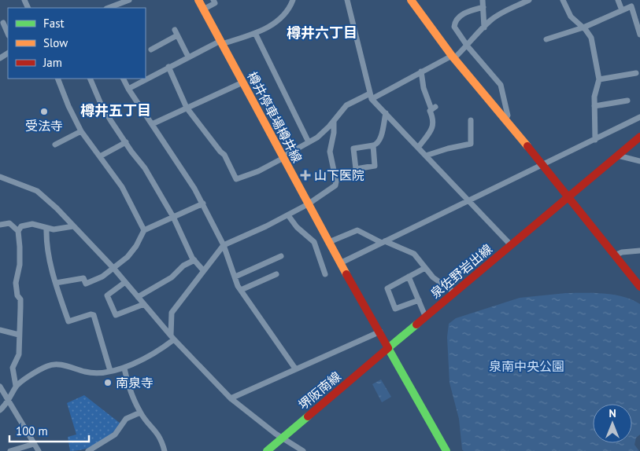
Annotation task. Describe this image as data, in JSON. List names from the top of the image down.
{
  "streets": {
    "main road": ["樽井停車場樽井線", "泉佐野岩出線", "堺阪南線"]
  },
  "crossings": [
    ["樽井停車場樽井線", "泉佐野岩出線"],
    ["樽井停車場樽井線", "堺阪南線"],
    ["泉佐野岩出線", "堺阪南線"]
  ],
  "districts": ["樽井六丁目", "樽井五丁目"],
  "parks": ["泉南中央公園"],
  "places": {
    "other": ["受法寺", "南泉寺"],
    "health": ["山下医院"]
  },
  "legend": ["Fast", "Slow", "Jam"],
  "scale_bar": "100 m",
  "north": "top"
}
